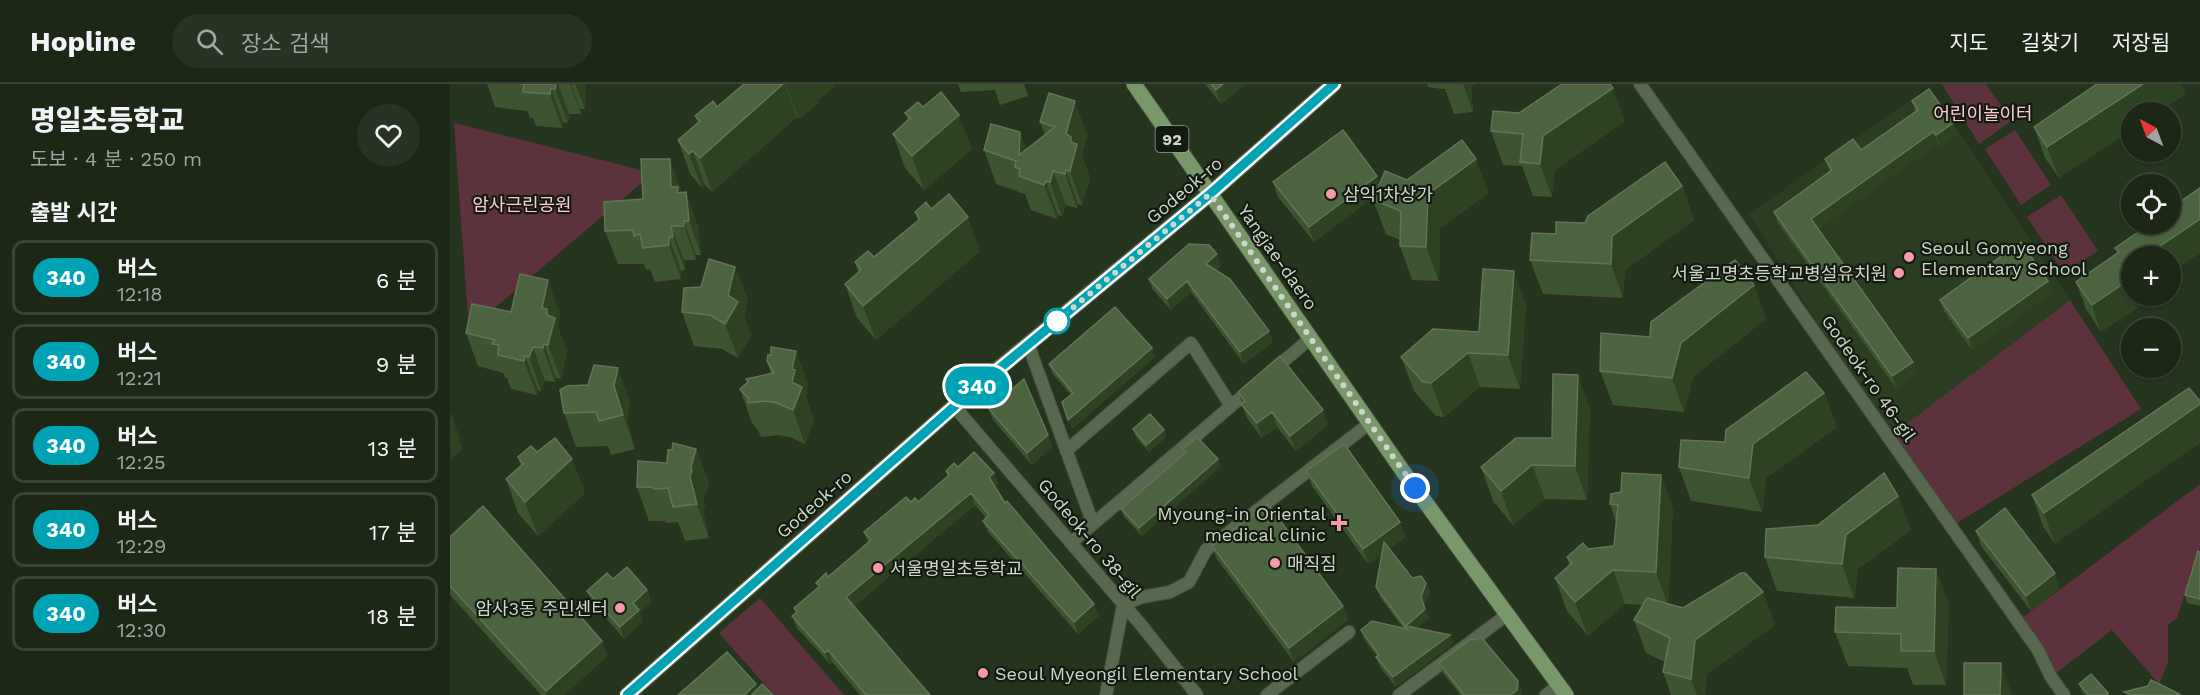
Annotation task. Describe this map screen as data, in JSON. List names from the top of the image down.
{
  "streets": {
    "main road": ["92", "Godeok-ro", "Yangjae-daero"],
    "street": ["Godeok-ro 46-gil", "Godeok-ro 38-gil"]
  },
  "crossings": [
    ["Godeok-ro", "Yangjae-daero"],
    ["Godeok-ro", "Godeok-ro 38-gil"]
  ],
  "parks": ["어린이놀이터", "암사근린공원"],
  "places": {
    "other": [
      "삼익1차상가",
      "Seoul Gomyeong Elementary School",
      "서울고명초등학교병설유치원",
      "매직짐",
      "서울명일초등학교",
      "암사3동 주민센터",
      "Seoul Myeongil Elementary School"
    ],
    "health": ["Myoung-in Oriental medical clinic"]
  },
  "lines": ["bus line 340"],
  "north": "top left",
  "page": {
    "header": "Hopline",
    "search": "장소 검색",
    "nav": ["지도", "길찾기", "저장됨"],
    "heading": [
      ["명일초등학교", "도보 · 4 분 · 250 m"],
      "출발 시간"
    ],
    "on_map": "340",
    "map_buttons": ["+", "−"],
    "list": [
      {
        "mark": "340",
        "name": "버스",
        "note": "12:18",
        "value": "6 분"
      },
      {
        "mark": "340",
        "name": "버스",
        "note": "12:21",
        "value": "9 분"
      },
      {
        "mark": "340",
        "name": "버스",
        "note": "12:25",
        "value": "13 분"
      },
      {
        "mark": "340",
        "name": "버스",
        "note": "12:29",
        "value": "17 분"
      },
      {
        "mark": "340",
        "name": "버스",
        "note": "12:30",
        "value": "18 분"
      }
    ]
  }
}
